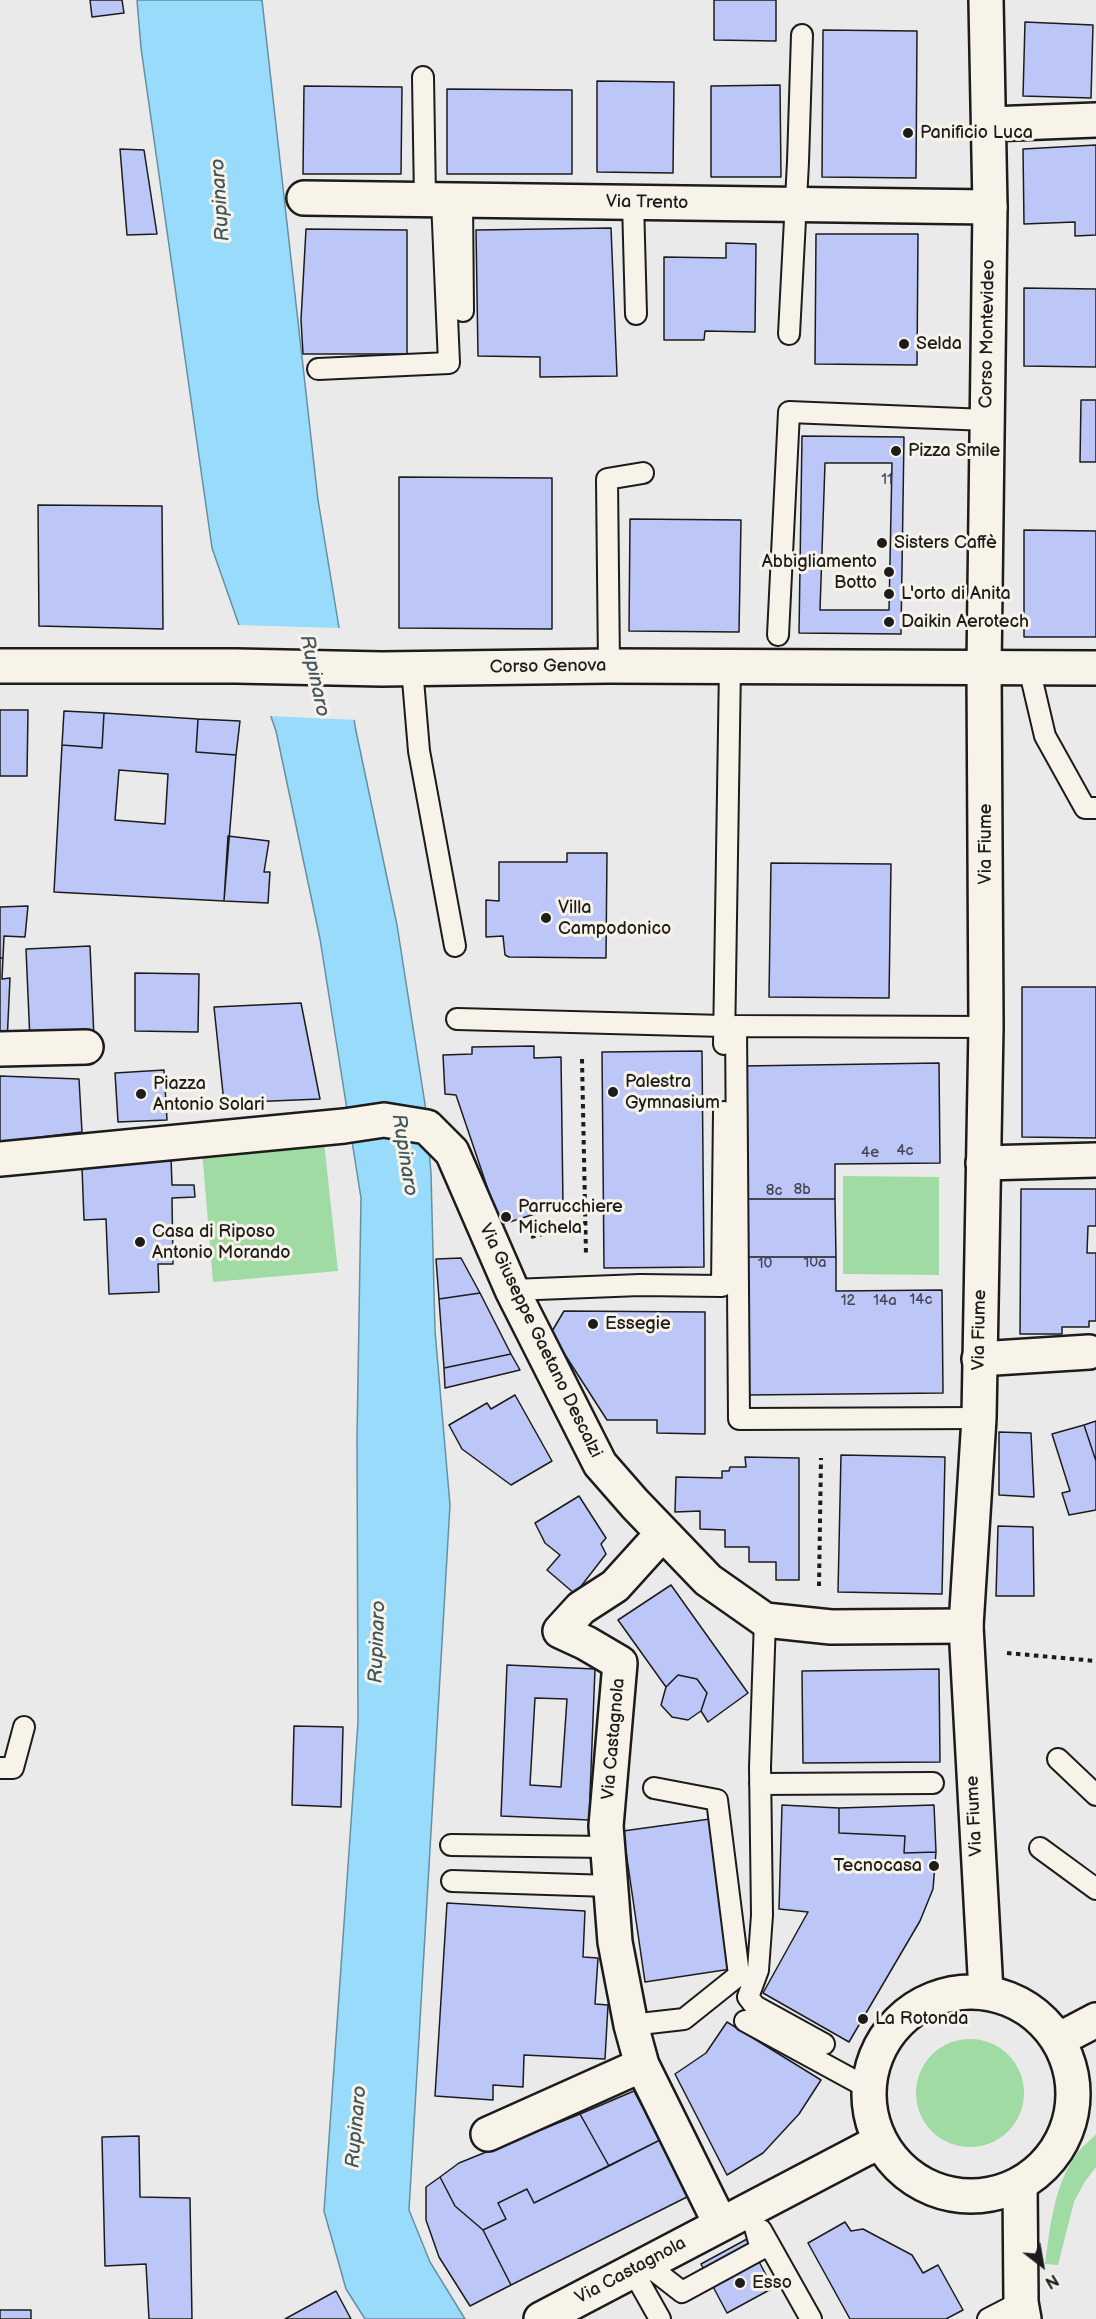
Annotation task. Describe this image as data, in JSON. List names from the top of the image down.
{
  "streets": {
    "main road": [
      "Via Trento",
      "Corso Montevideo",
      "Corso Genova",
      "Via Fiume",
      "Via Giuseppe Gaetano Descalzi",
      "Via Castagnola"
    ]
  },
  "crossings": [
    ["Via Trento", "Corso Montevideo"],
    ["Corso Montevideo", "Corso Genova"],
    ["Corso Montevideo", "Via Fiume"],
    ["Corso Genova", "Via Fiume"],
    ["Via Fiume", "Via Giuseppe Gaetano Descalzi"],
    ["Via Fiume", "Via Castagnola"],
    ["Via Giuseppe Gaetano Descalzi", "Via Castagnola"]
  ],
  "water": ["Rupinaro"],
  "places": [
    "Panificio Luca",
    "Selda",
    "Pizza Smile",
    "Sisters Caffè",
    "Abbigliamento Botto",
    "L'orto di Anita",
    "Daikin Aerotech",
    "Villa Campodonico",
    "Palestra Gymnasium",
    "Piazza Antonio Solari",
    "Parrucchiere Michela",
    "Casa di Riposo Antonio Morando",
    "Essegie",
    "Tecnocasa",
    "La Rotonda",
    "Esso"
  ],
  "house_numbers": [
    "11",
    "4c",
    "4e",
    "8b",
    "8c",
    "10a",
    "10",
    "14c",
    "12",
    "14a"
  ],
  "north": "bottom right"
}
